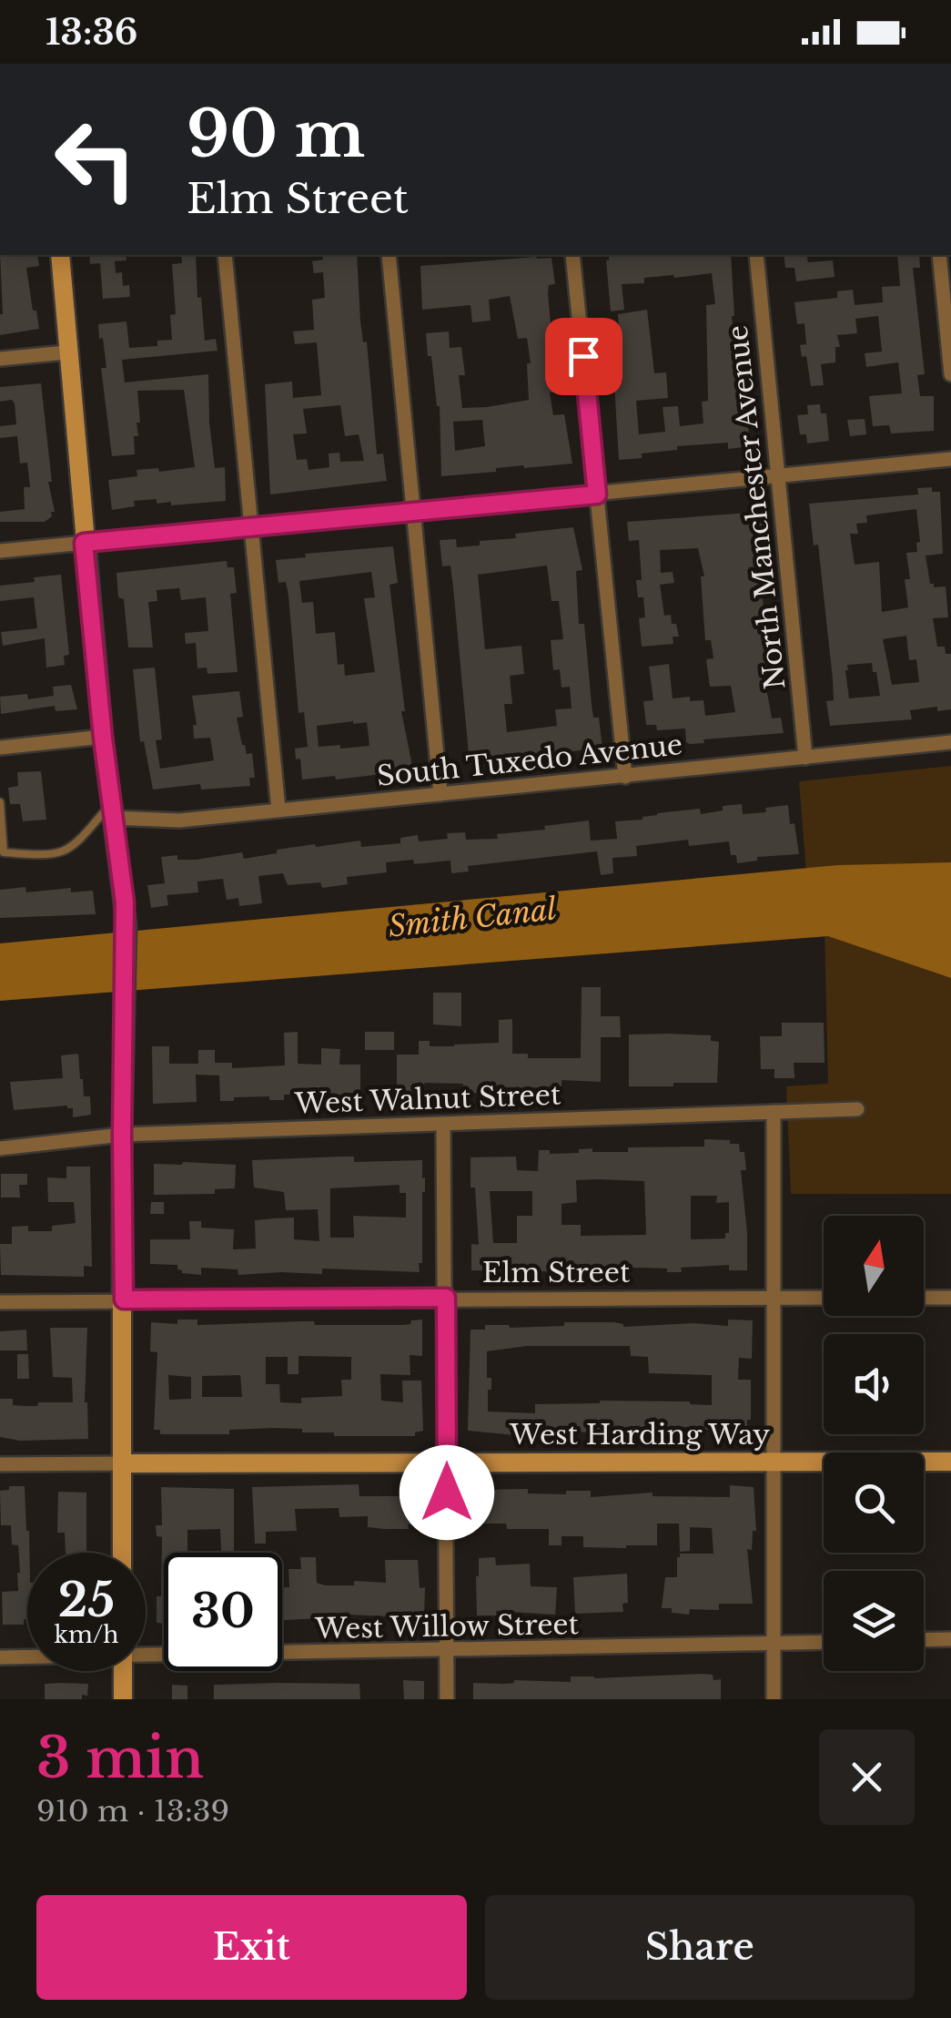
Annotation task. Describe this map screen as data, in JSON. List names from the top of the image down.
{
  "streets": {
    "main road": ["West Harding Way"],
    "street": [
      "North Manchester Avenue",
      "South Tuxedo Avenue",
      "West Walnut Street",
      "Elm Street",
      "West Willow Street"
    ]
  },
  "crossings": [
    ["North Manchester Avenue", "South Tuxedo Avenue"]
  ],
  "water": ["Smith Canal"],
  "north": "top",
  "page": {
    "status": "13:36",
    "turn": ["90 m", "Elm Street"],
    "speed": "25 km/h",
    "limit": "30",
    "heading": ["3 min", "910 m · 13:39"],
    "buttons": ["Exit", "Share"]
  }
}
